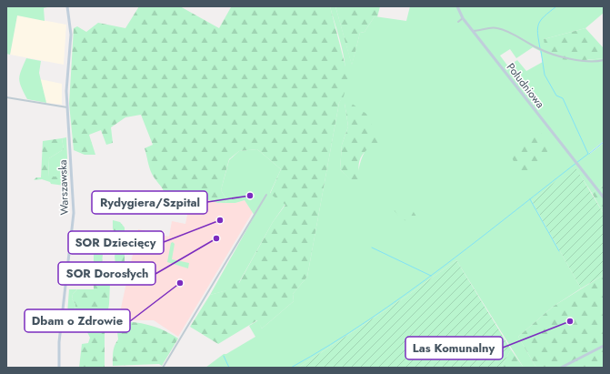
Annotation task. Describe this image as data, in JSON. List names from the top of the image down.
{
  "streets": {
    "main road": ["Południowa", "Warszawska"]
  },
  "places": [
    "Rydygiera/Szpital",
    "SOR Dziecięcy",
    "SOR Dorosłych",
    "Dbam o Zdrowie",
    "Las Komunalny"
  ]
}
